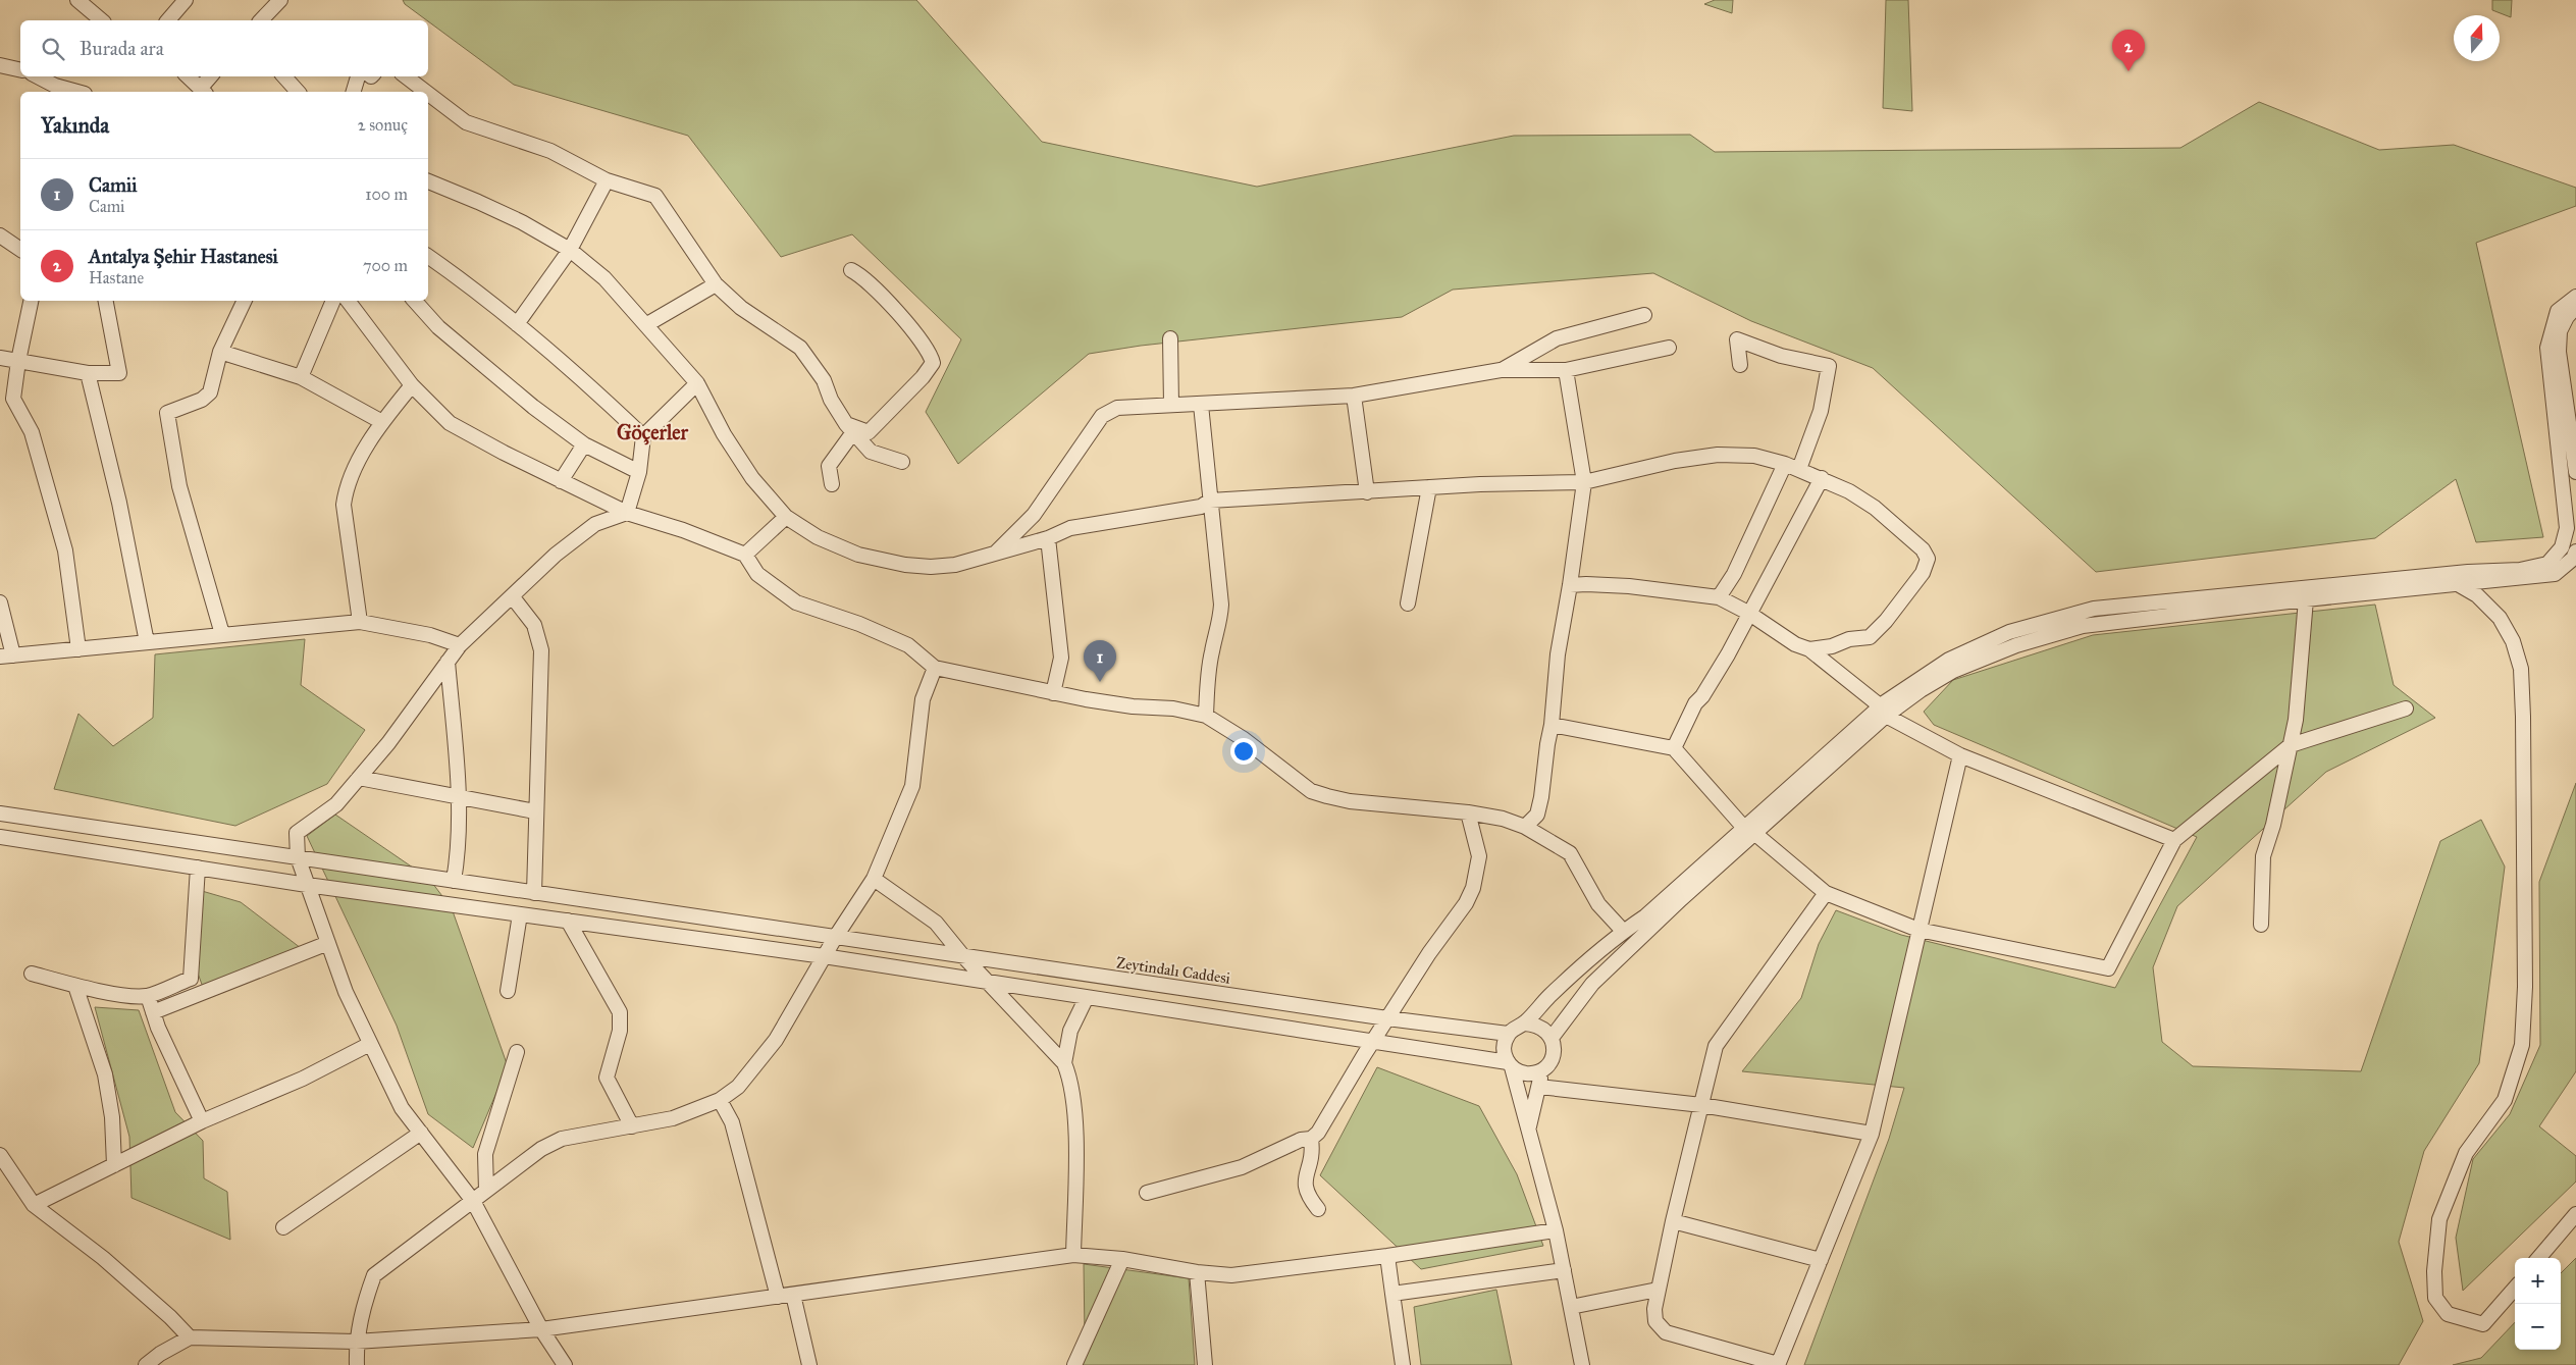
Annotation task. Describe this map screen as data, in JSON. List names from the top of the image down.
{
  "streets": {
    "street": ["Zeytindalı Caddesi"]
  },
  "districts": ["Göçerler"],
  "north": "top",
  "page": {
    "search": "Burada ara",
    "pins": ["2", "1"],
    "heading": ["Yakında", "2 sonuç"],
    "list": [
      {
        "mark": "1",
        "name": "Camii",
        "note": "Cami",
        "value": "100 m"
      },
      {
        "mark": "2",
        "name": "Antalya Şehir Hastanesi",
        "note": "Hastane",
        "value": "700 m"
      }
    ],
    "map_buttons": ["+", "−"]
  }
}
